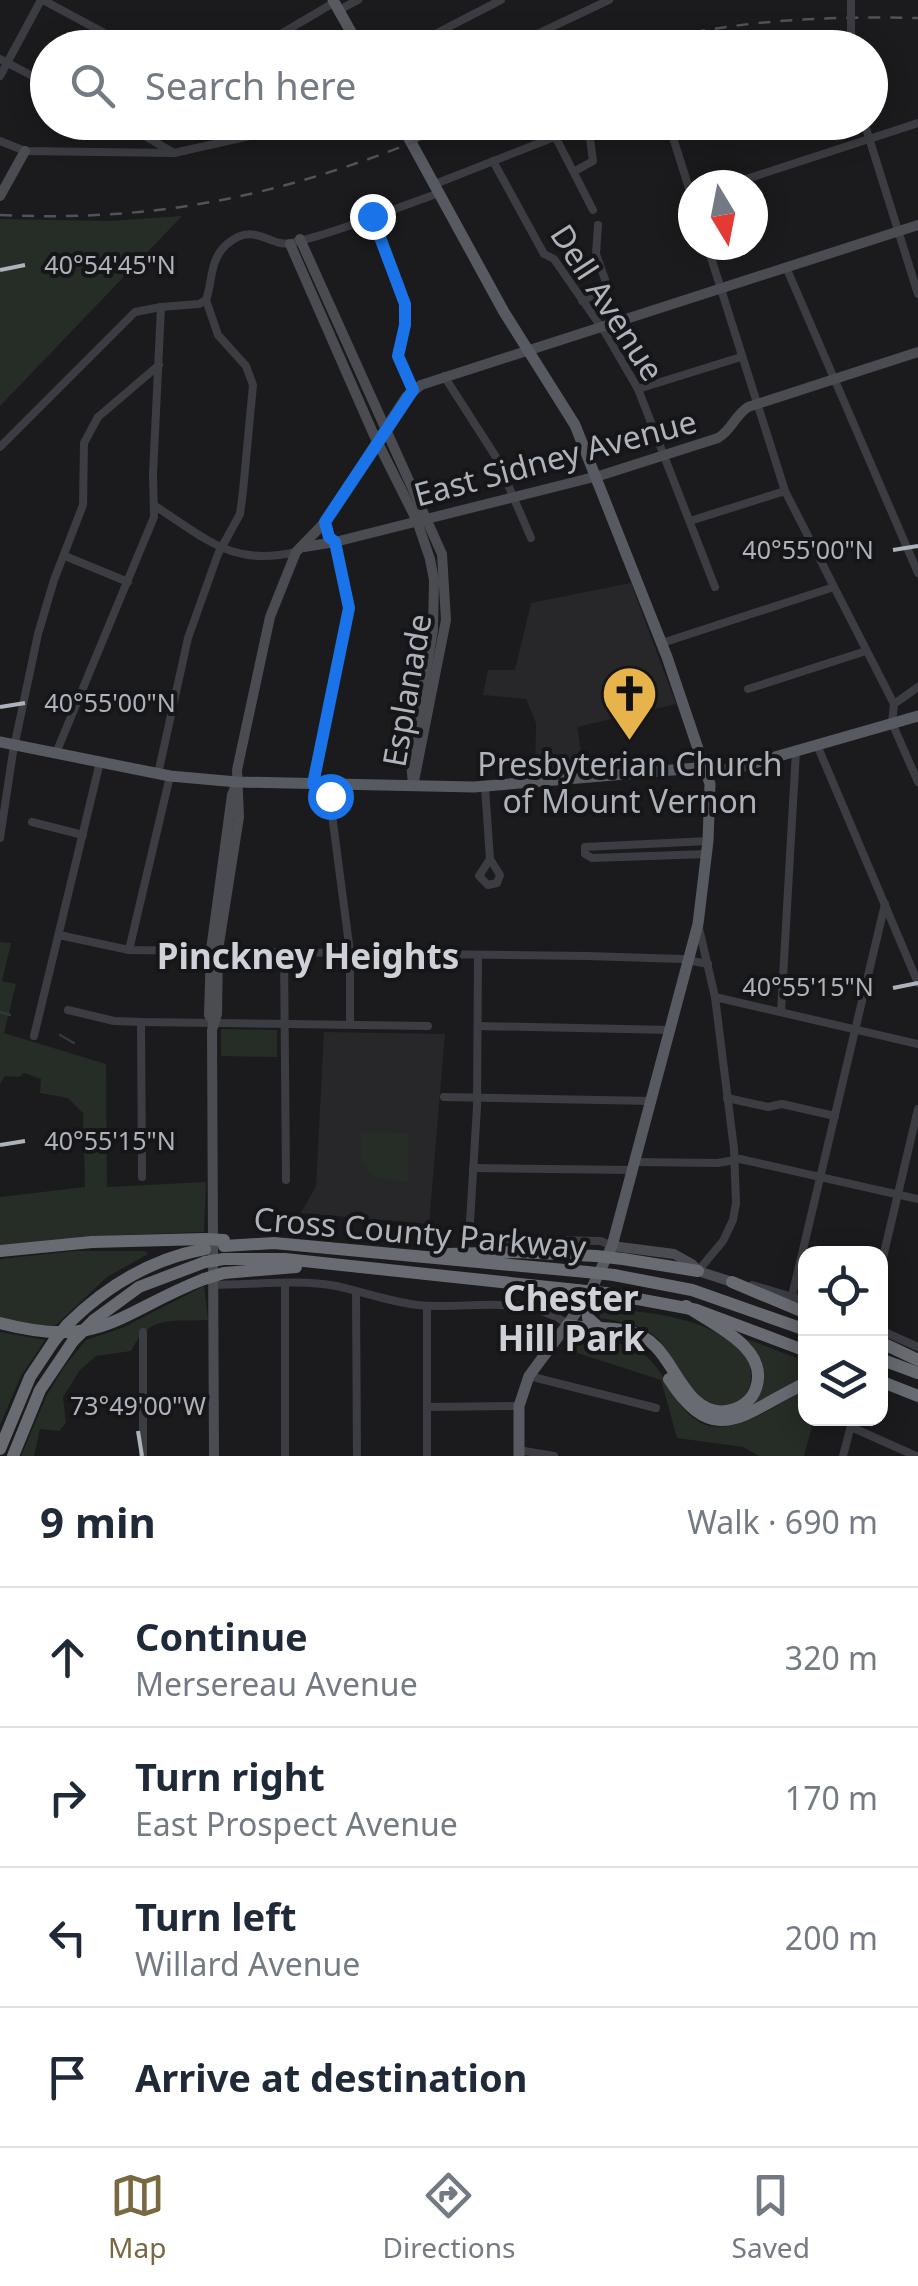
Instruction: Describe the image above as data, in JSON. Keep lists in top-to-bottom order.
{
  "streets": {
    "highway": ["Cross County Parkway"],
    "street": ["Dell Avenue", "East Sidney Avenue", "Esplanade"]
  },
  "crossings": [
    ["Dell Avenue", "East Sidney Avenue"],
    ["East Sidney Avenue", "Esplanade"]
  ],
  "districts": ["Pinckney Heights", "Chester Hill Park"],
  "places": {
    "church": ["Presbyterian Church of Mount Vernon"]
  },
  "north": "bottom",
  "page": {
    "search": "Search here",
    "heading": ["9 min", "Walk · 690 m"],
    "list": [
      ["Continue", "Mersereau Avenue", "320 m"],
      ["Turn right", "East Prospect Avenue", "170 m"],
      ["Turn left", "Willard Avenue", "200 m"],
      "Arrive at destination"
    ],
    "nav": ["Map", "Directions", "Saved"]
  },
  "coordinates": [
    "40°54'45\"N",
    "40°55'00\"N",
    "40°55'15\"N",
    "73°49'00\"W"
  ]
}
